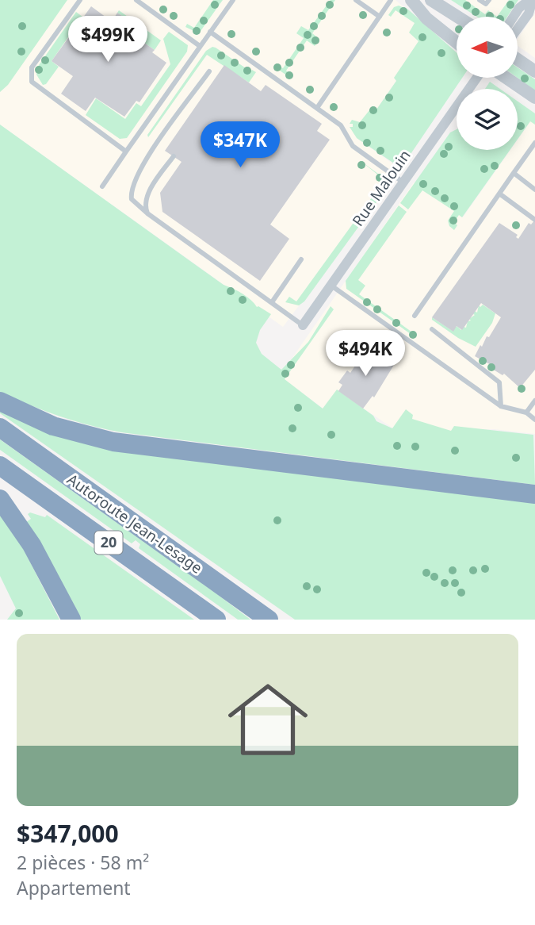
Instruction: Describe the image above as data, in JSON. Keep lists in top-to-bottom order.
{
  "streets": {
    "highway": ["Autoroute Jean-Lesage", "20"],
    "street": ["Rue Malouin"]
  },
  "north": "left",
  "page": {
    "price": ["$499K", "$347K", "$494K"],
    "list": [
      {
        "name": "$347,000",
        "note": "2 pièces · 58 m² · Appartement"
      }
    ]
  }
}
